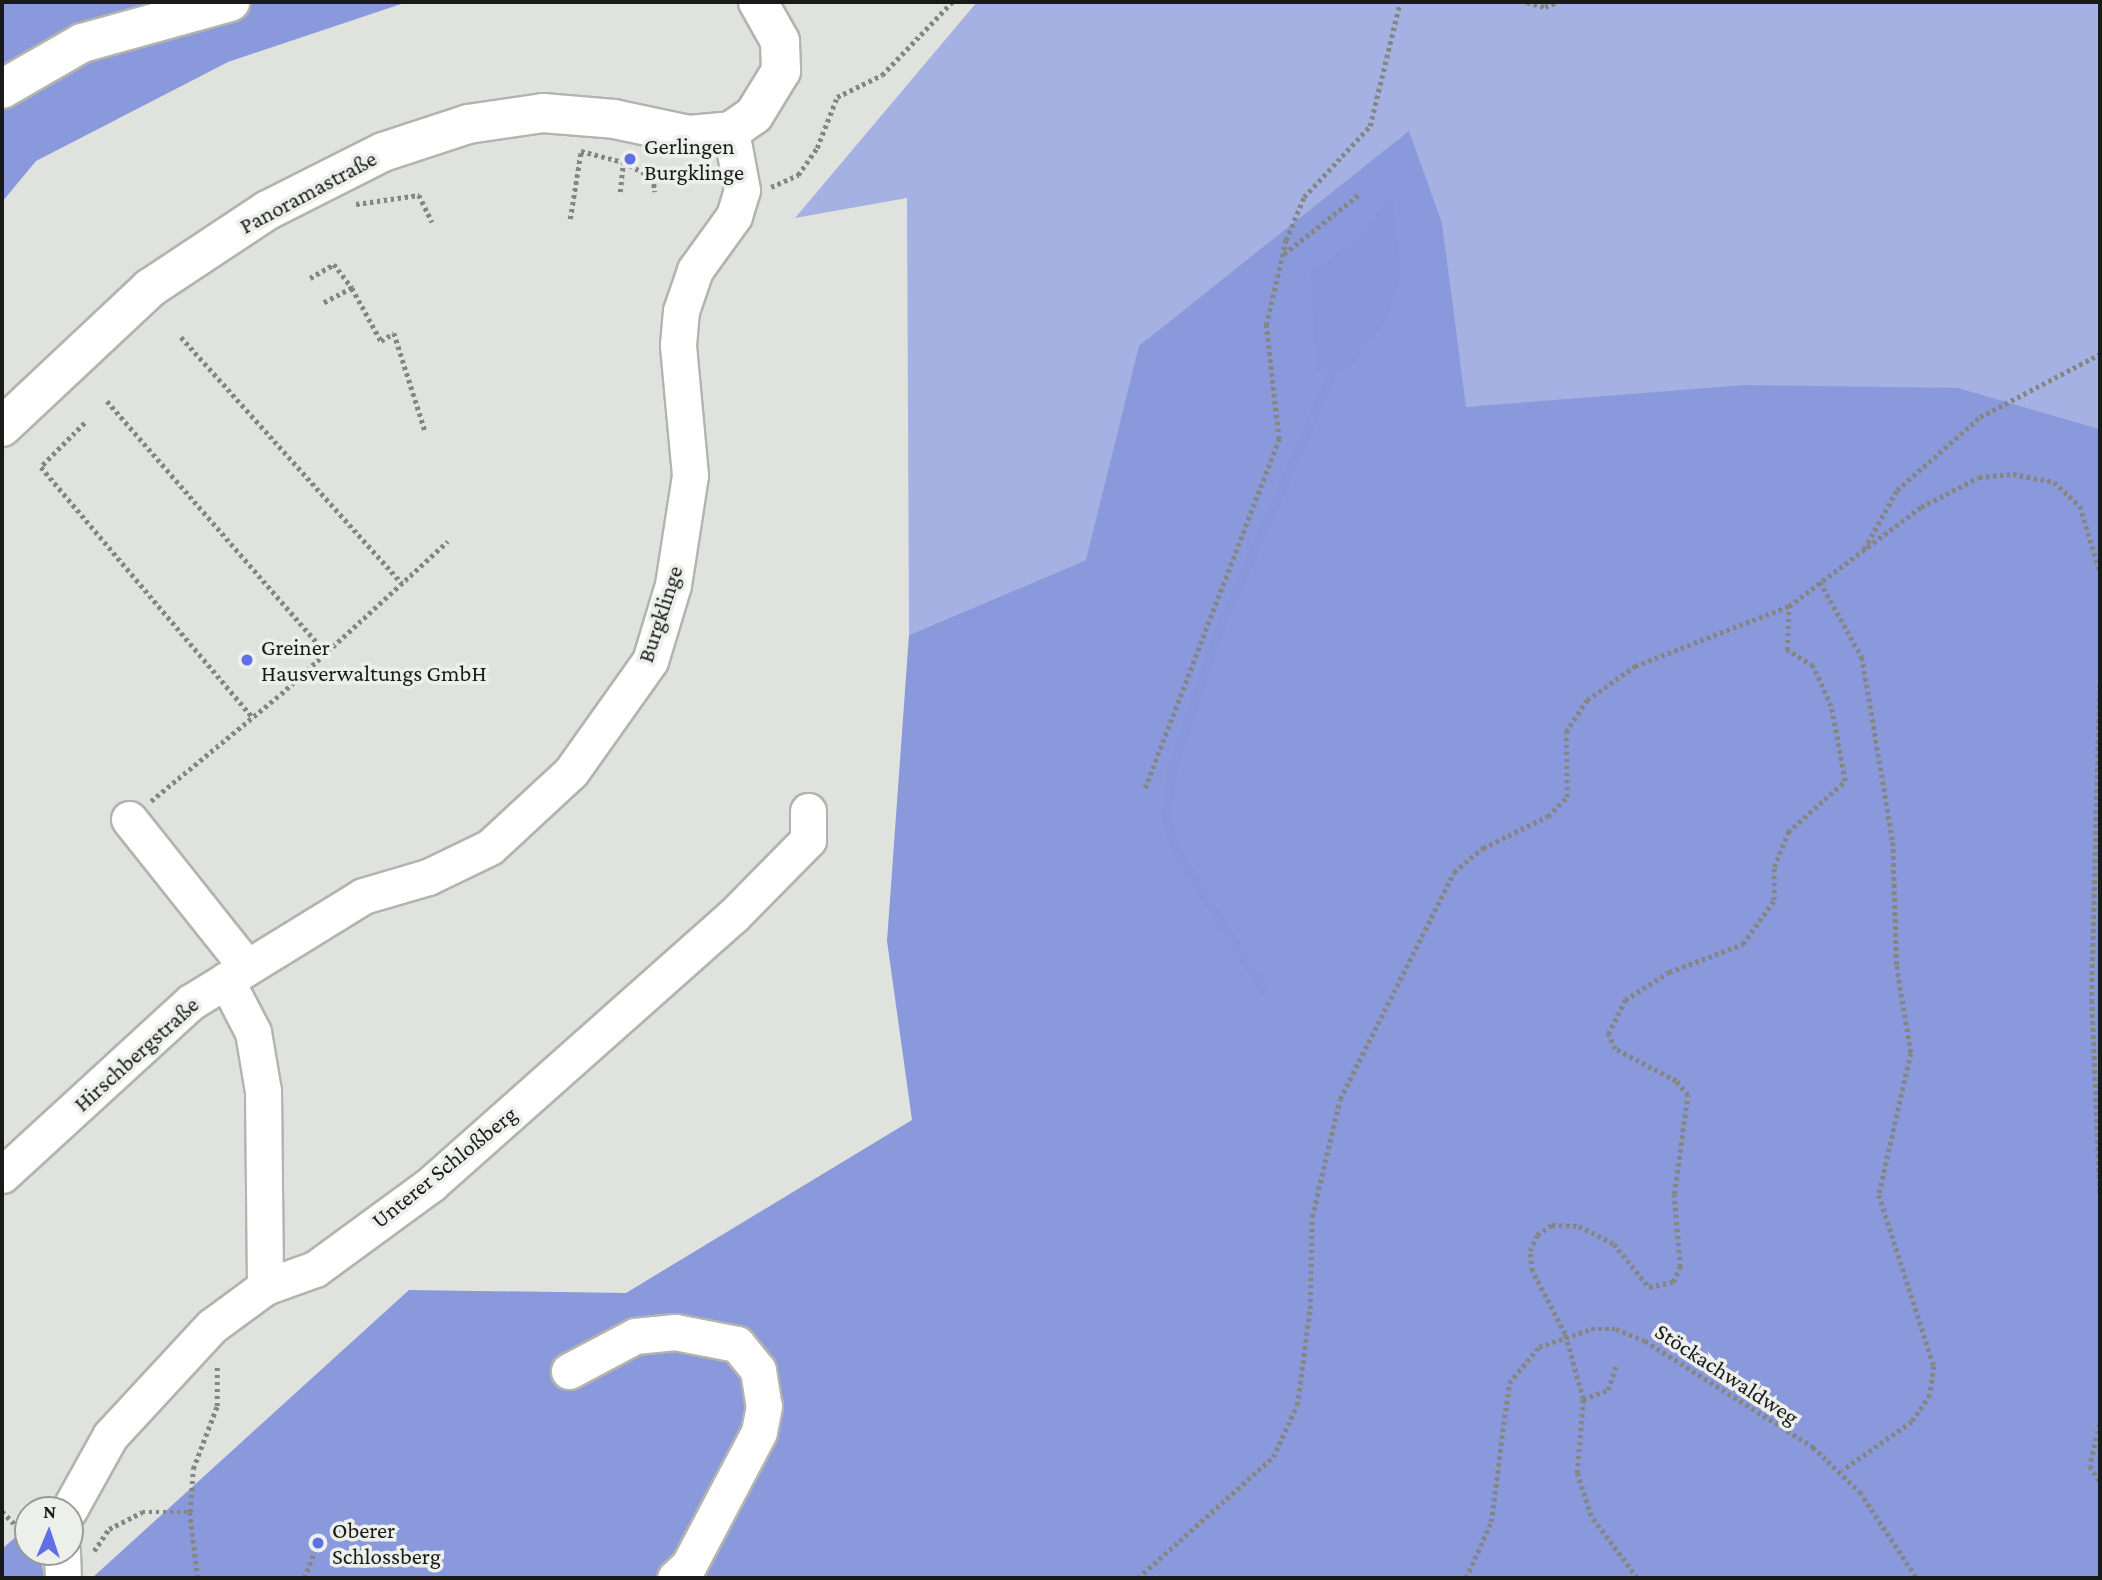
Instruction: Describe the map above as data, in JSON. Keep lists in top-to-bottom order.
{
  "streets": {
    "main road": ["Panoramastraße"],
    "street": ["Burgklinge", "Hirschbergstraße", "Unterer Schloßberg"],
    "path": ["Stöckachwaldweg"]
  },
  "crossings": [
    ["Burgklinge", "Hirschbergstraße"],
    ["Hirschbergstraße", "Unterer Schloßberg"]
  ],
  "places": ["Gerlingen Burgklinge", "Greiner Hausverwaltungs GmbH", "Oberer Schlossberg"],
  "north": "top"
}
